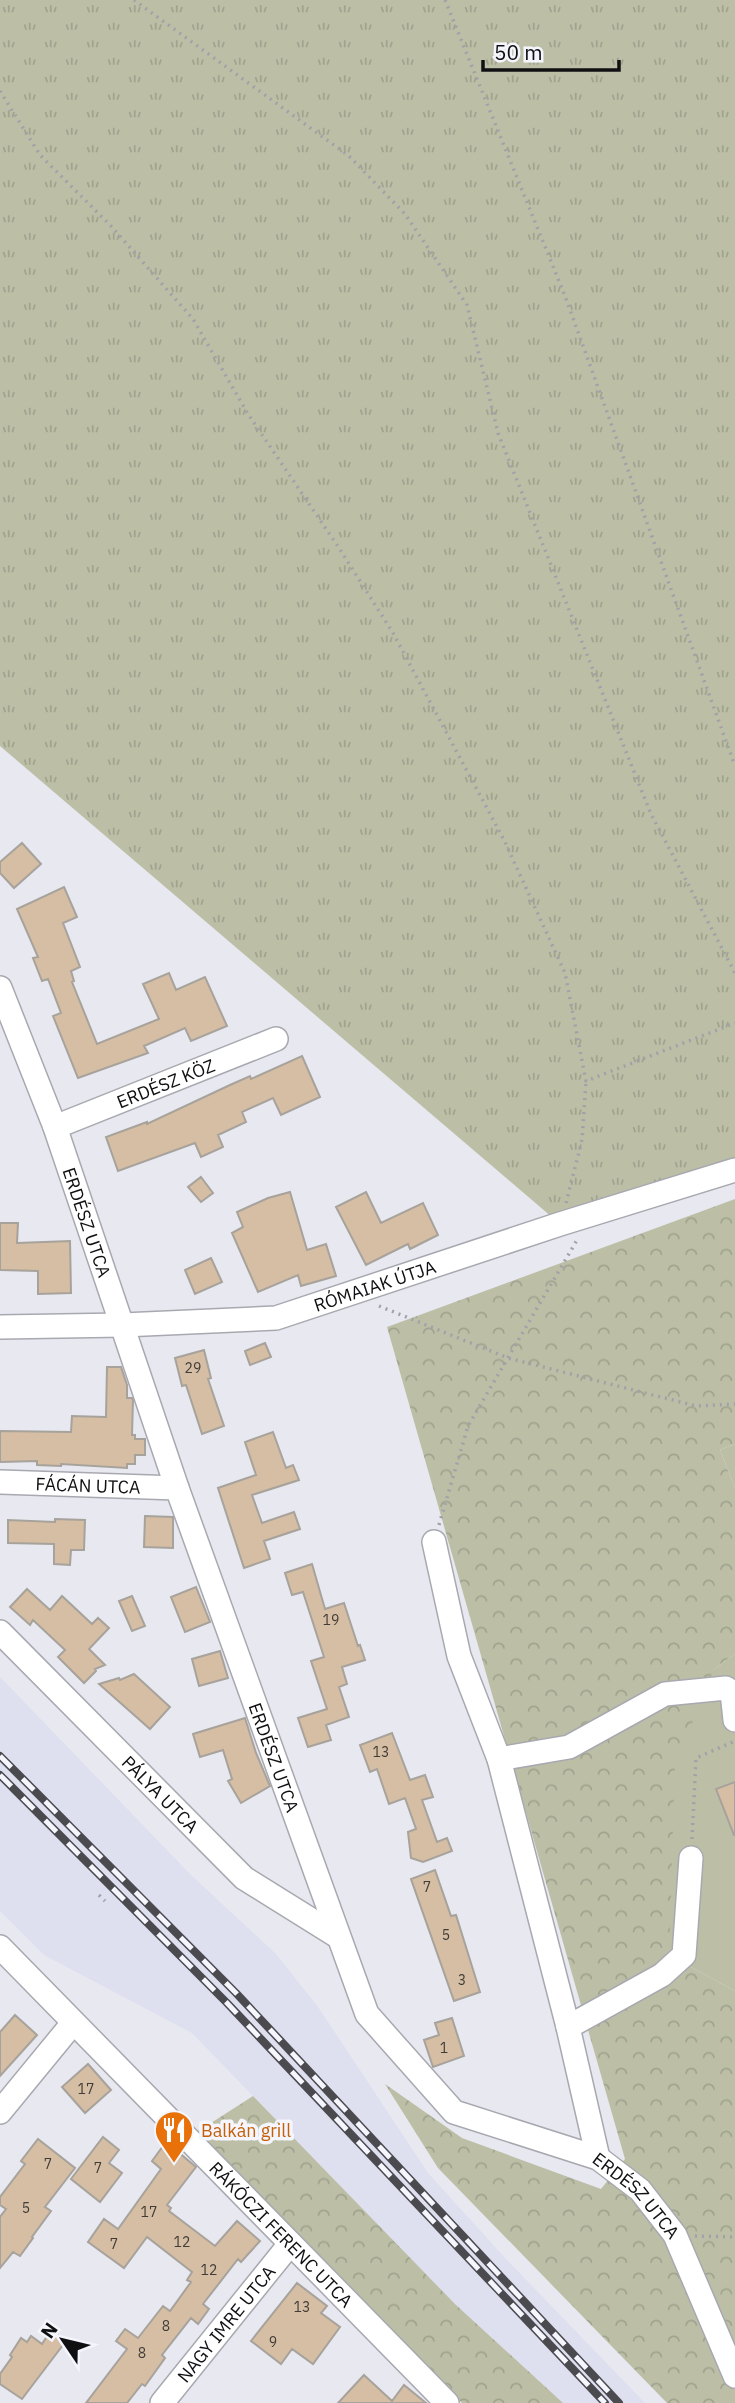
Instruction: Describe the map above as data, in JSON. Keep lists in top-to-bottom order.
{
  "streets": {
    "street": [
      "ERDÉSZ KÖZ",
      "ERDÉSZ UTCA",
      "RÓMAIAK ÚTJA",
      "FÁCÁN UTCA",
      "PÁLYA UTCA",
      "RÁKÓCZI FERENC UTCA",
      "NAGY IMRE UTCA"
    ]
  },
  "crossings": [
    ["ERDÉSZ KÖZ", "ERDÉSZ UTCA"],
    ["ERDÉSZ UTCA", "RÓMAIAK ÚTJA"],
    ["ERDÉSZ UTCA", "FÁCÁN UTCA"],
    ["ERDÉSZ UTCA", "PÁLYA UTCA"],
    ["RÁKÓCZI FERENC UTCA", "NAGY IMRE UTCA"]
  ],
  "places": {
    "restaurant": ["Balkán grill"]
  },
  "house_numbers": [
    "29",
    "19",
    "13",
    "7",
    "5",
    "3",
    "1",
    "17",
    "7",
    "7",
    "5",
    "17",
    "12",
    "7",
    "12",
    "13",
    "8",
    "9",
    "8"
  ],
  "scale_bar": "50 m",
  "north": "top left"
}
